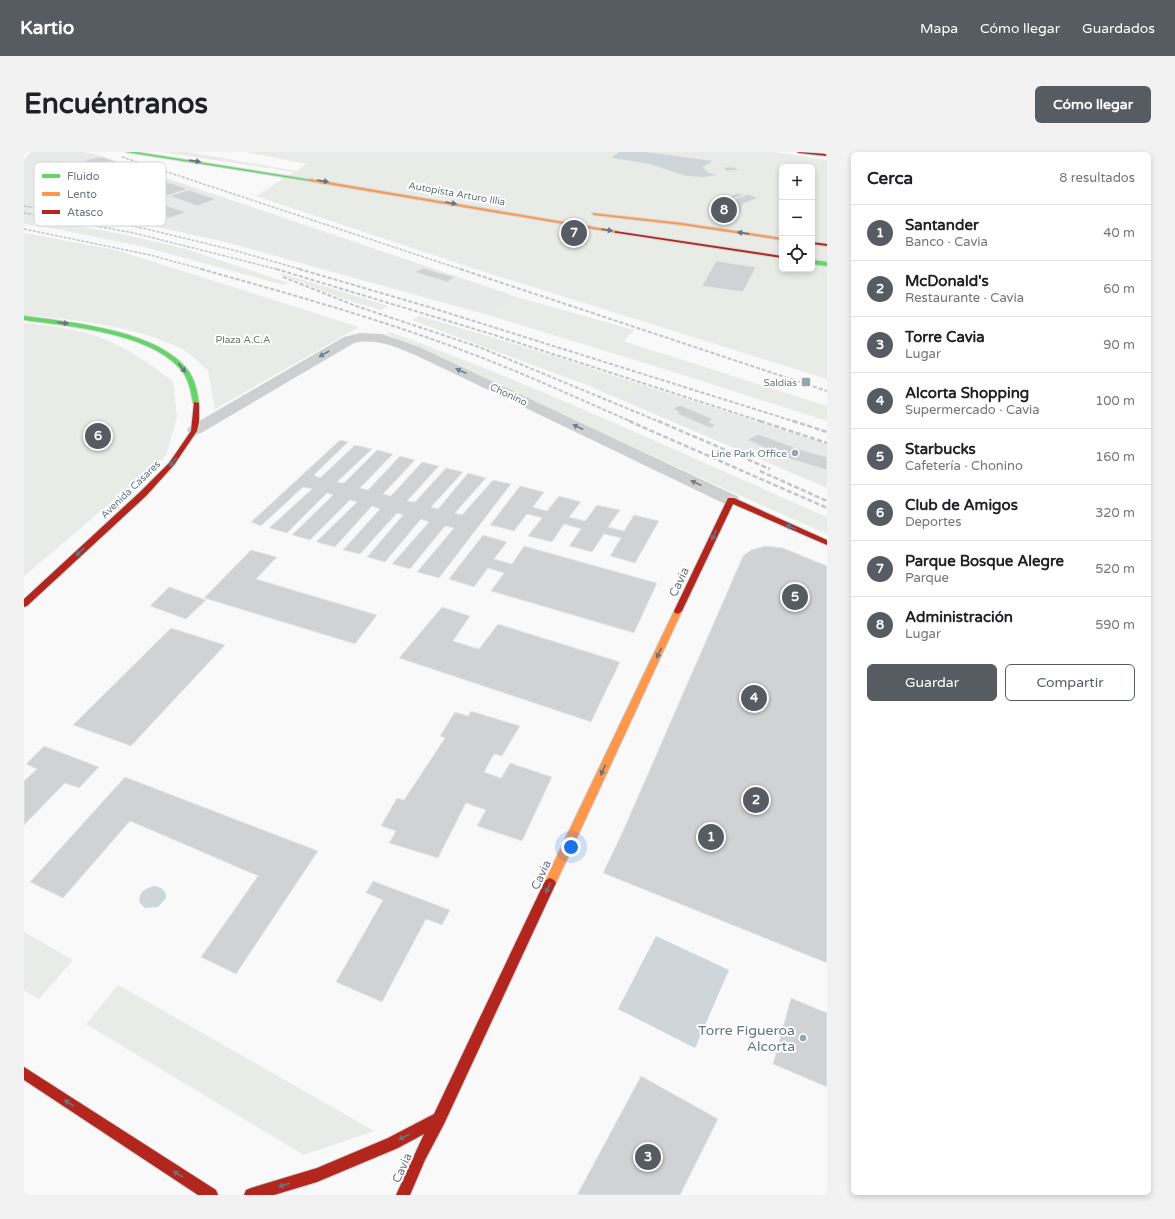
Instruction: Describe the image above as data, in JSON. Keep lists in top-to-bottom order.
{
  "streets": {
    "main road": [
      "Autopista Arturo Illia",
      "Chonino",
      "Avenida Casares",
      "Cavia"
    ]
  },
  "crossings": [
    ["Chonino", "Avenida Casares"],
    ["Chonino", "Cavia"]
  ],
  "one_way": ["Autopista Arturo Illia", "Chonino", "Cavia"],
  "parks": ["Plaza A.C.A"],
  "places": {
    "transit": ["Saldías"],
    "other": ["Line Park Office", "Torre Figueroa Alcorta"]
  },
  "legend": ["Fluido", "Lento", "Atasco"],
  "page": {
    "header": "Kartio",
    "nav": ["Mapa", "Cómo llegar", "Guardados"],
    "buttons": [
      "Cómo llegar",
      ["Guardar", "Compartir"]
    ],
    "title": "Encuéntranos",
    "heading": ["Cerca", "8 resultados"],
    "map_buttons": ["+", "−"],
    "pins": [
      "8",
      "7",
      "6",
      "5",
      "4",
      "2",
      "1",
      "3"
    ],
    "list": [
      {
        "mark": "1",
        "name": "Santander",
        "note": "Banco · Cavia",
        "value": "40 m"
      },
      {
        "mark": "2",
        "name": "McDonald's",
        "note": "Restaurante · Cavia",
        "value": "60 m"
      },
      {
        "mark": "3",
        "name": "Torre Cavia",
        "note": "Lugar",
        "value": "90 m"
      },
      {
        "mark": "4",
        "name": "Alcorta Shopping",
        "note": "Supermercado · Cavia",
        "value": "100 m"
      },
      {
        "mark": "5",
        "name": "Starbucks",
        "note": "Cafetería · Chonino",
        "value": "160 m"
      },
      {
        "mark": "6",
        "name": "Club de Amigos",
        "note": "Deportes",
        "value": "320 m"
      },
      {
        "mark": "7",
        "name": "Parque Bosque Alegre",
        "note": "Parque",
        "value": "520 m"
      },
      {
        "mark": "8",
        "name": "Administración",
        "note": "Lugar",
        "value": "590 m"
      }
    ]
  }
}
